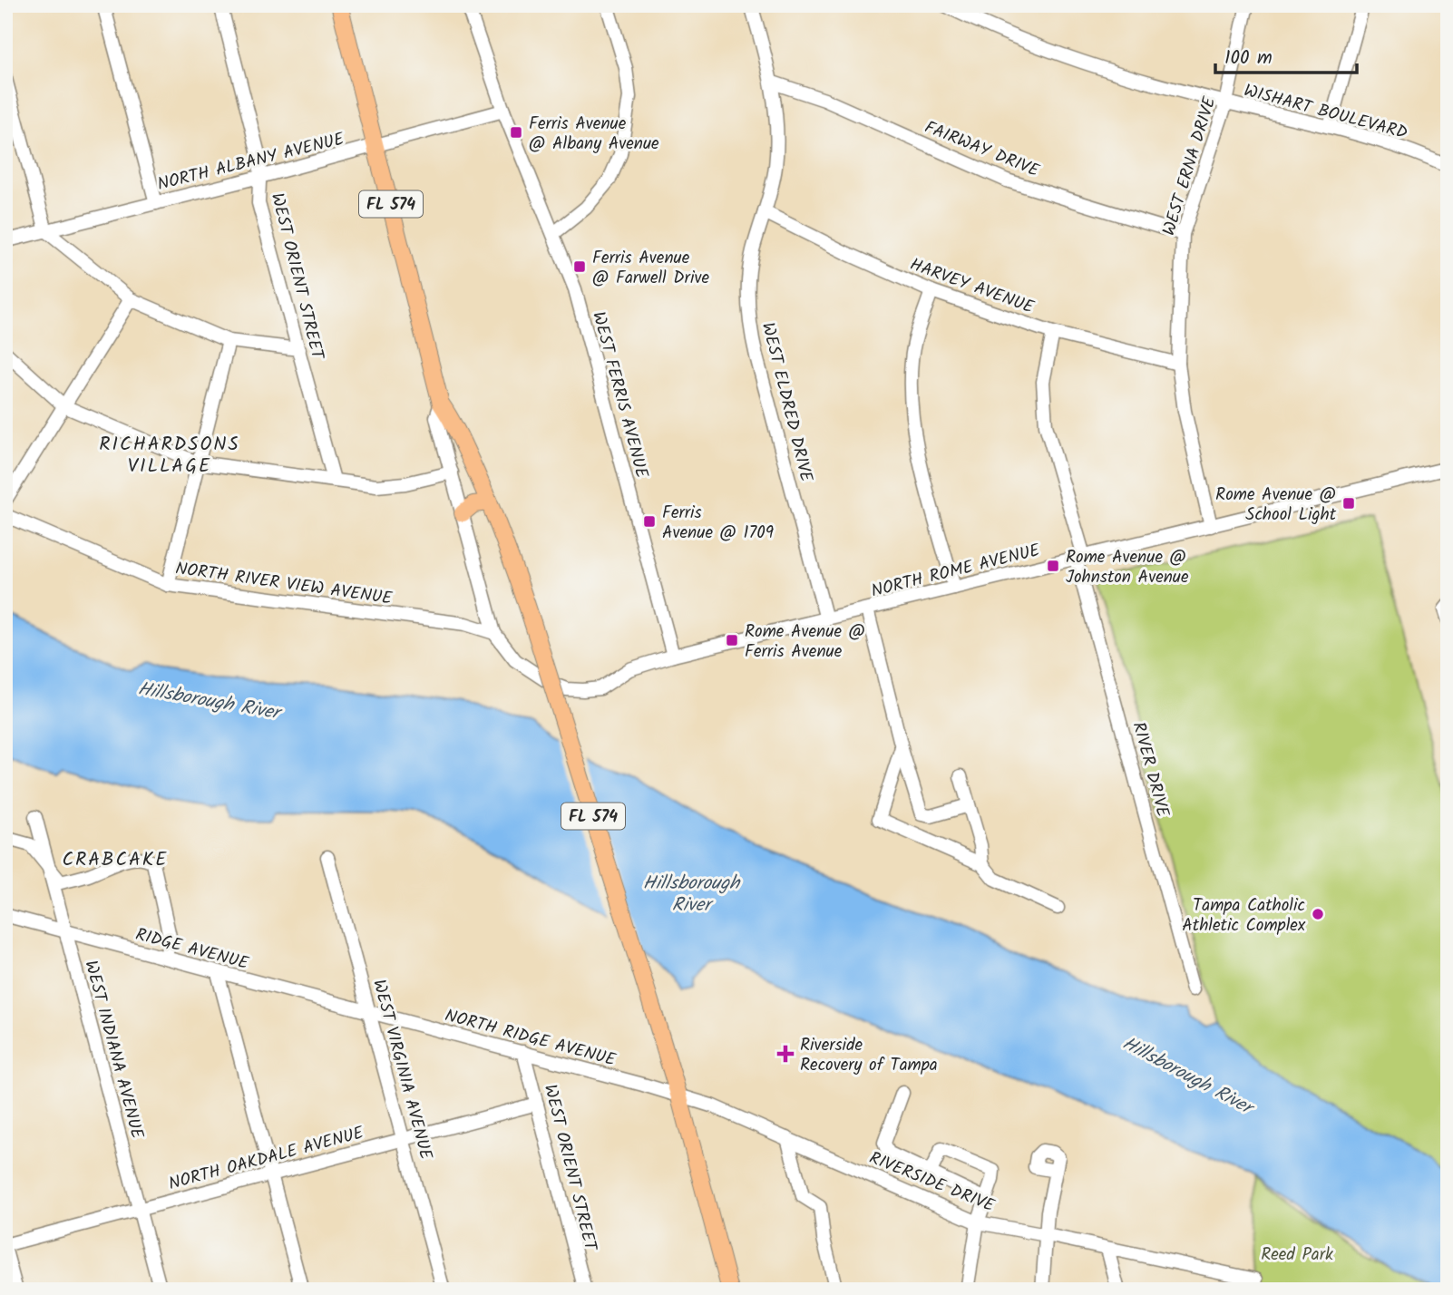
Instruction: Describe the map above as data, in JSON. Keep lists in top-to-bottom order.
{
  "streets": {
    "main road": ["FL 574"],
    "street": [
      "WISHART BOULEVARD",
      "FAIRWAY DRIVE",
      "NORTH ALBANY AVENUE",
      "WEST ERNA DRIVE",
      "WEST ORIENT STREET",
      "HARVEY AVENUE",
      "WEST FERRIS AVENUE",
      "WEST ELDRED DRIVE",
      "NORTH ROME AVENUE",
      "NORTH RIVER VIEW AVENUE",
      "RIVER DRIVE",
      "RIDGE AVENUE",
      "NORTH RIDGE AVENUE",
      "WEST INDIANA AVENUE",
      "WEST VIRGINIA AVENUE",
      "NORTH OAKDALE AVENUE",
      "RIVERSIDE DRIVE"
    ]
  },
  "crossings": [
    ["WISHART BOULEVARD", "WEST ERNA DRIVE"],
    ["FAIRWAY DRIVE", "WEST ERNA DRIVE"],
    ["FAIRWAY DRIVE", "WEST ELDRED DRIVE"],
    ["NORTH ALBANY AVENUE", "FL 574"],
    ["NORTH ALBANY AVENUE", "WEST ORIENT STREET"],
    ["NORTH ALBANY AVENUE", "WEST FERRIS AVENUE"],
    ["WEST ERNA DRIVE", "HARVEY AVENUE"],
    ["WEST ERNA DRIVE", "NORTH ROME AVENUE"],
    ["FL 574", "NORTH RIDGE AVENUE"],
    ["FL 574", "RIVERSIDE DRIVE"],
    ["WEST ORIENT STREET", "NORTH RIDGE AVENUE"],
    ["WEST ORIENT STREET", "NORTH OAKDALE AVENUE"],
    ["HARVEY AVENUE", "WEST ELDRED DRIVE"],
    ["HARVEY AVENUE", "RIVER DRIVE"],
    ["WEST FERRIS AVENUE", "NORTH ROME AVENUE"],
    ["WEST ELDRED DRIVE", "NORTH ROME AVENUE"],
    ["NORTH ROME AVENUE", "NORTH RIVER VIEW AVENUE"],
    ["NORTH ROME AVENUE", "RIVER DRIVE"],
    ["RIDGE AVENUE", "NORTH RIDGE AVENUE"],
    ["RIDGE AVENUE", "WEST INDIANA AVENUE"],
    ["RIDGE AVENUE", "WEST VIRGINIA AVENUE"],
    ["NORTH RIDGE AVENUE", "WEST VIRGINIA AVENUE"],
    ["NORTH RIDGE AVENUE", "RIVERSIDE DRIVE"],
    ["WEST INDIANA AVENUE", "NORTH OAKDALE AVENUE"],
    ["WEST VIRGINIA AVENUE", "NORTH OAKDALE AVENUE"]
  ],
  "districts": ["RICHARDSONS VILLAGE", "CRABCAKE"],
  "water": ["Hillsborough River"],
  "parks": ["Reed Park"],
  "places": {
    "transit": [
      "Ferris Avenue @ Albany Avenue",
      "Ferris Avenue @ Farwell Drive",
      "Rome Avenue @ School Light",
      "Ferris Avenue @ 1709",
      "Rome Avenue @ Johnston Avenue",
      "Rome Avenue @ Ferris Avenue"
    ],
    "other": ["Tampa Catholic Athletic Complex"],
    "health": ["Riverside Recovery of Tampa"]
  },
  "scale_bar": "100 m"
}
